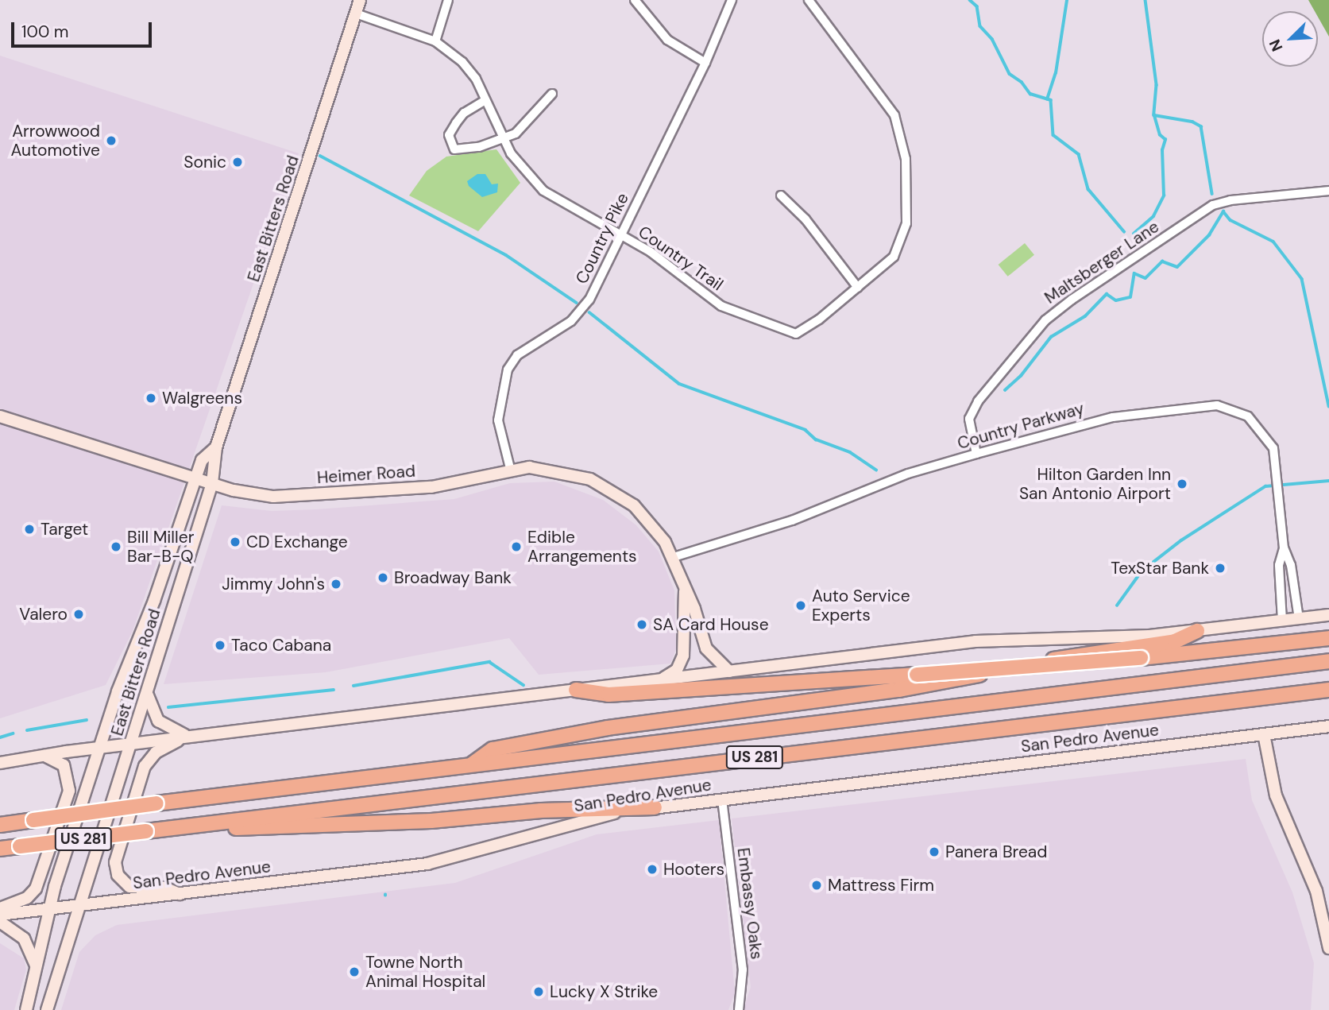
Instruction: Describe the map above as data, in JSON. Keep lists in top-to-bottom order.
{
  "streets": {
    "highway": ["US 281"],
    "main road": ["East Bitters Road", "Heimer Road", "San Pedro Avenue"],
    "street": [
      "Country Pike",
      "Country Trail",
      "Maltsberger Lane",
      "Country Parkway",
      "Embassy Oaks"
    ]
  },
  "crossings": [
    ["East Bitters Road", "Country Trail"],
    ["East Bitters Road", "Heimer Road"],
    ["East Bitters Road", "San Pedro Avenue"],
    ["Country Pike", "Country Trail"],
    ["Country Pike", "Heimer Road"],
    ["Maltsberger Lane", "Country Parkway"],
    ["Country Parkway", "Heimer Road"],
    ["San Pedro Avenue", "Embassy Oaks"]
  ],
  "places": [
    "Arrowwood Automotive",
    "Sonic",
    "Walgreens",
    "Hilton Garden Inn San Antonio Airport",
    "Target",
    "CD Exchange",
    "Bill Miller Bar-B-Q",
    "Edible Arrangements",
    "TexStar Bank",
    "Broadway Bank",
    "Jimmy John's",
    "Auto Service Experts",
    "Valero",
    "SA Card House",
    "Taco Cabana",
    "Panera Bread",
    "Hooters",
    "Mattress Firm",
    "Towne North Animal Hospital",
    "Lucky X Strike"
  ],
  "scale_bar": "100 m",
  "north": "bottom left"
}
